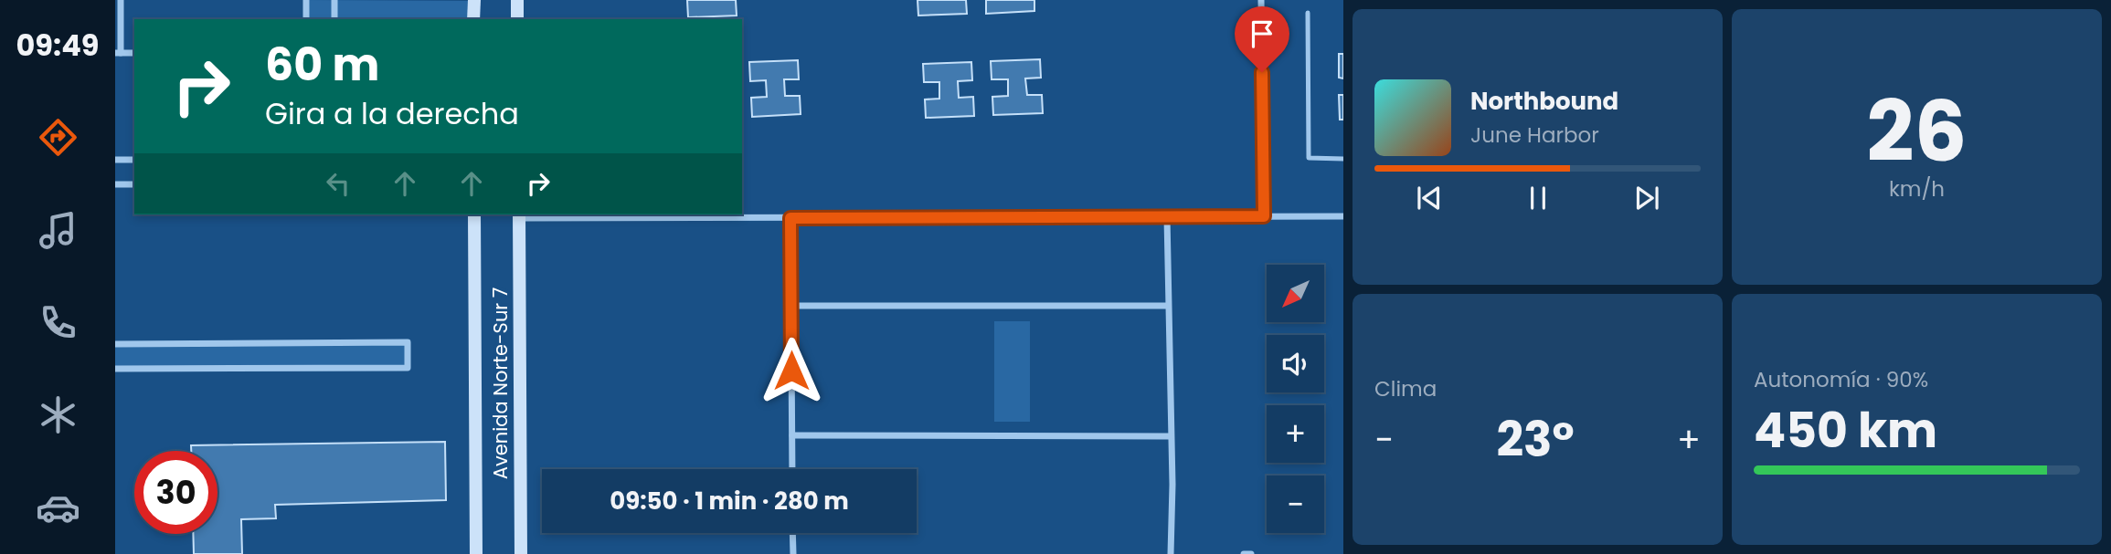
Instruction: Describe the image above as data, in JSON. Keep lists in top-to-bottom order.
{
  "streets": {
    "main road": ["Avenida Norte-Sur 7"]
  },
  "north": "bottom left",
  "page": {
    "tabs": "09:49",
    "tile": [
      ["26", "km/h"],
      "Clima",
      ["Autonomía · 90%", "450 km"]
    ],
    "turn": ["60 m", "Gira a la derecha"],
    "song": ["Northbound", "June Harbor"],
    "map_buttons": ["+", "−"],
    "heat": ["−", "23°", "+"],
    "limit": "30",
    "trip": "09:50 · 1 min · 280 m"
  }
}
